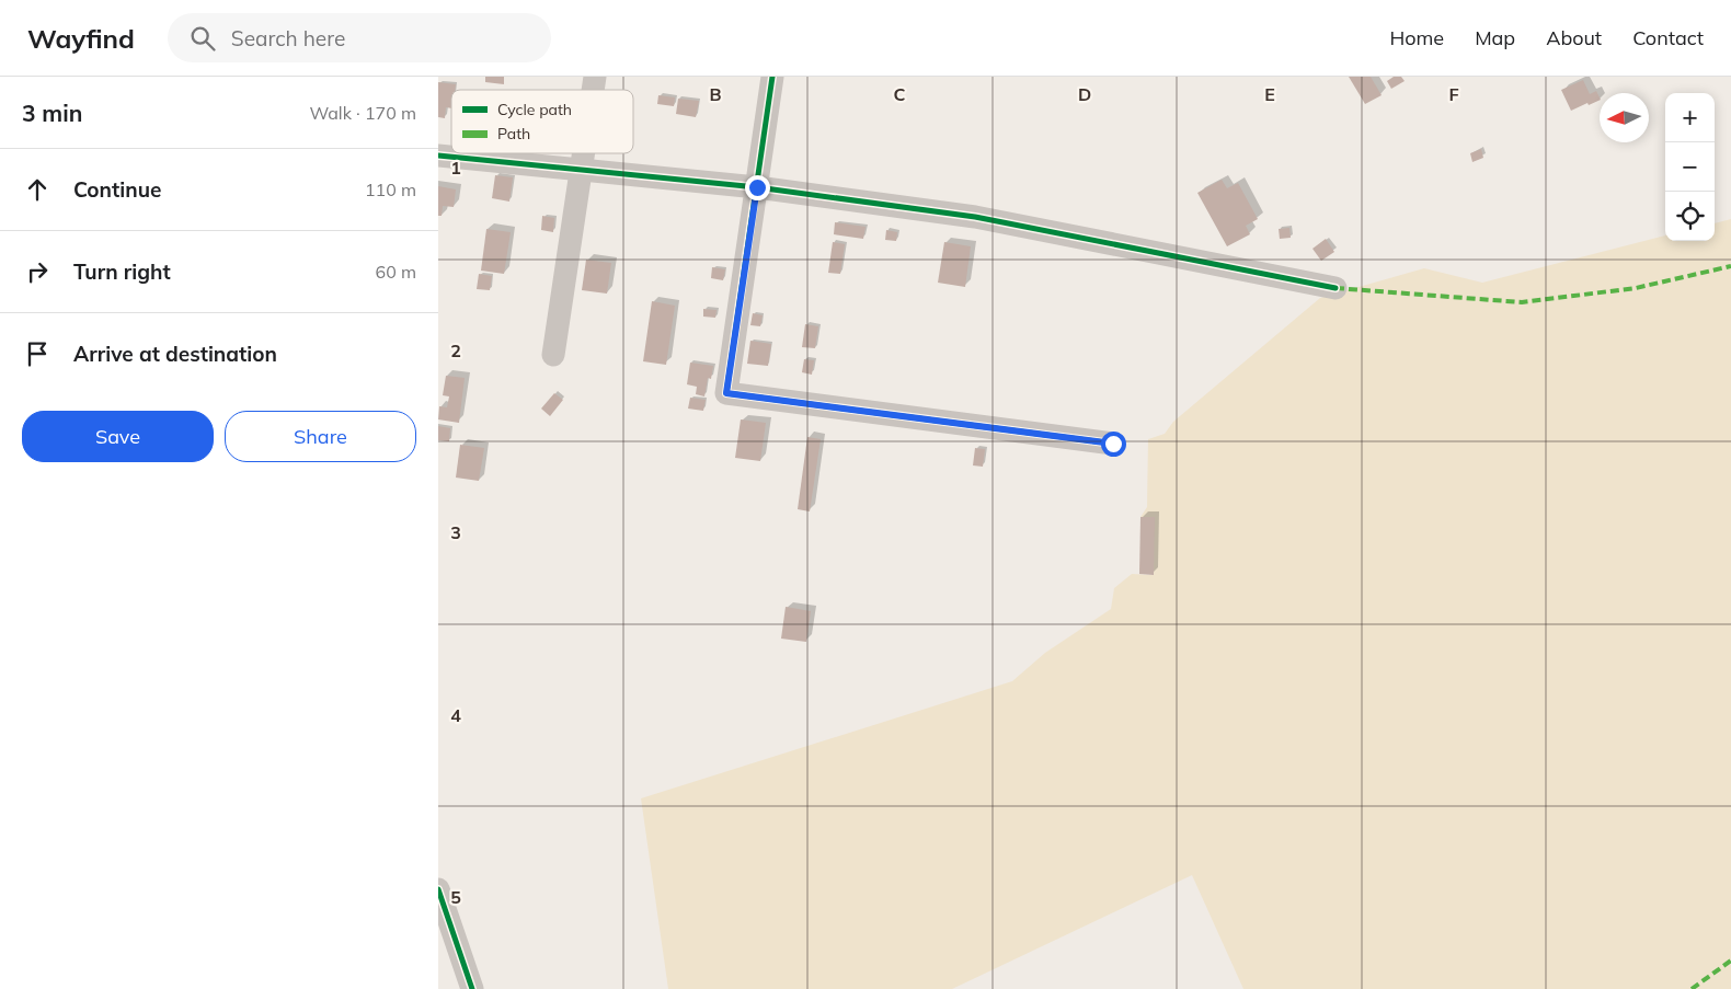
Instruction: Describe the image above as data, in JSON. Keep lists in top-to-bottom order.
{
  "legend": ["Cycle path", "Path"],
  "north": "left",
  "page": {
    "header": "Wayfind",
    "search": "Search here",
    "nav": [
      "Home",
      "Map",
      "About",
      "Contact"
    ],
    "heading": ["3 min", "Walk · 170 m"],
    "map_buttons": ["+", "−"],
    "list": [
      ["Continue", "110 m"],
      ["Turn right", "60 m"],
      "Arrive at destination"
    ],
    "buttons": ["Save", "Share"]
  },
  "grid": {
    "columns": [
      "B",
      "C",
      "D",
      "E",
      "F"
    ],
    "rows": [
      "1",
      "2",
      "3",
      "4",
      "5"
    ]
  }
}
